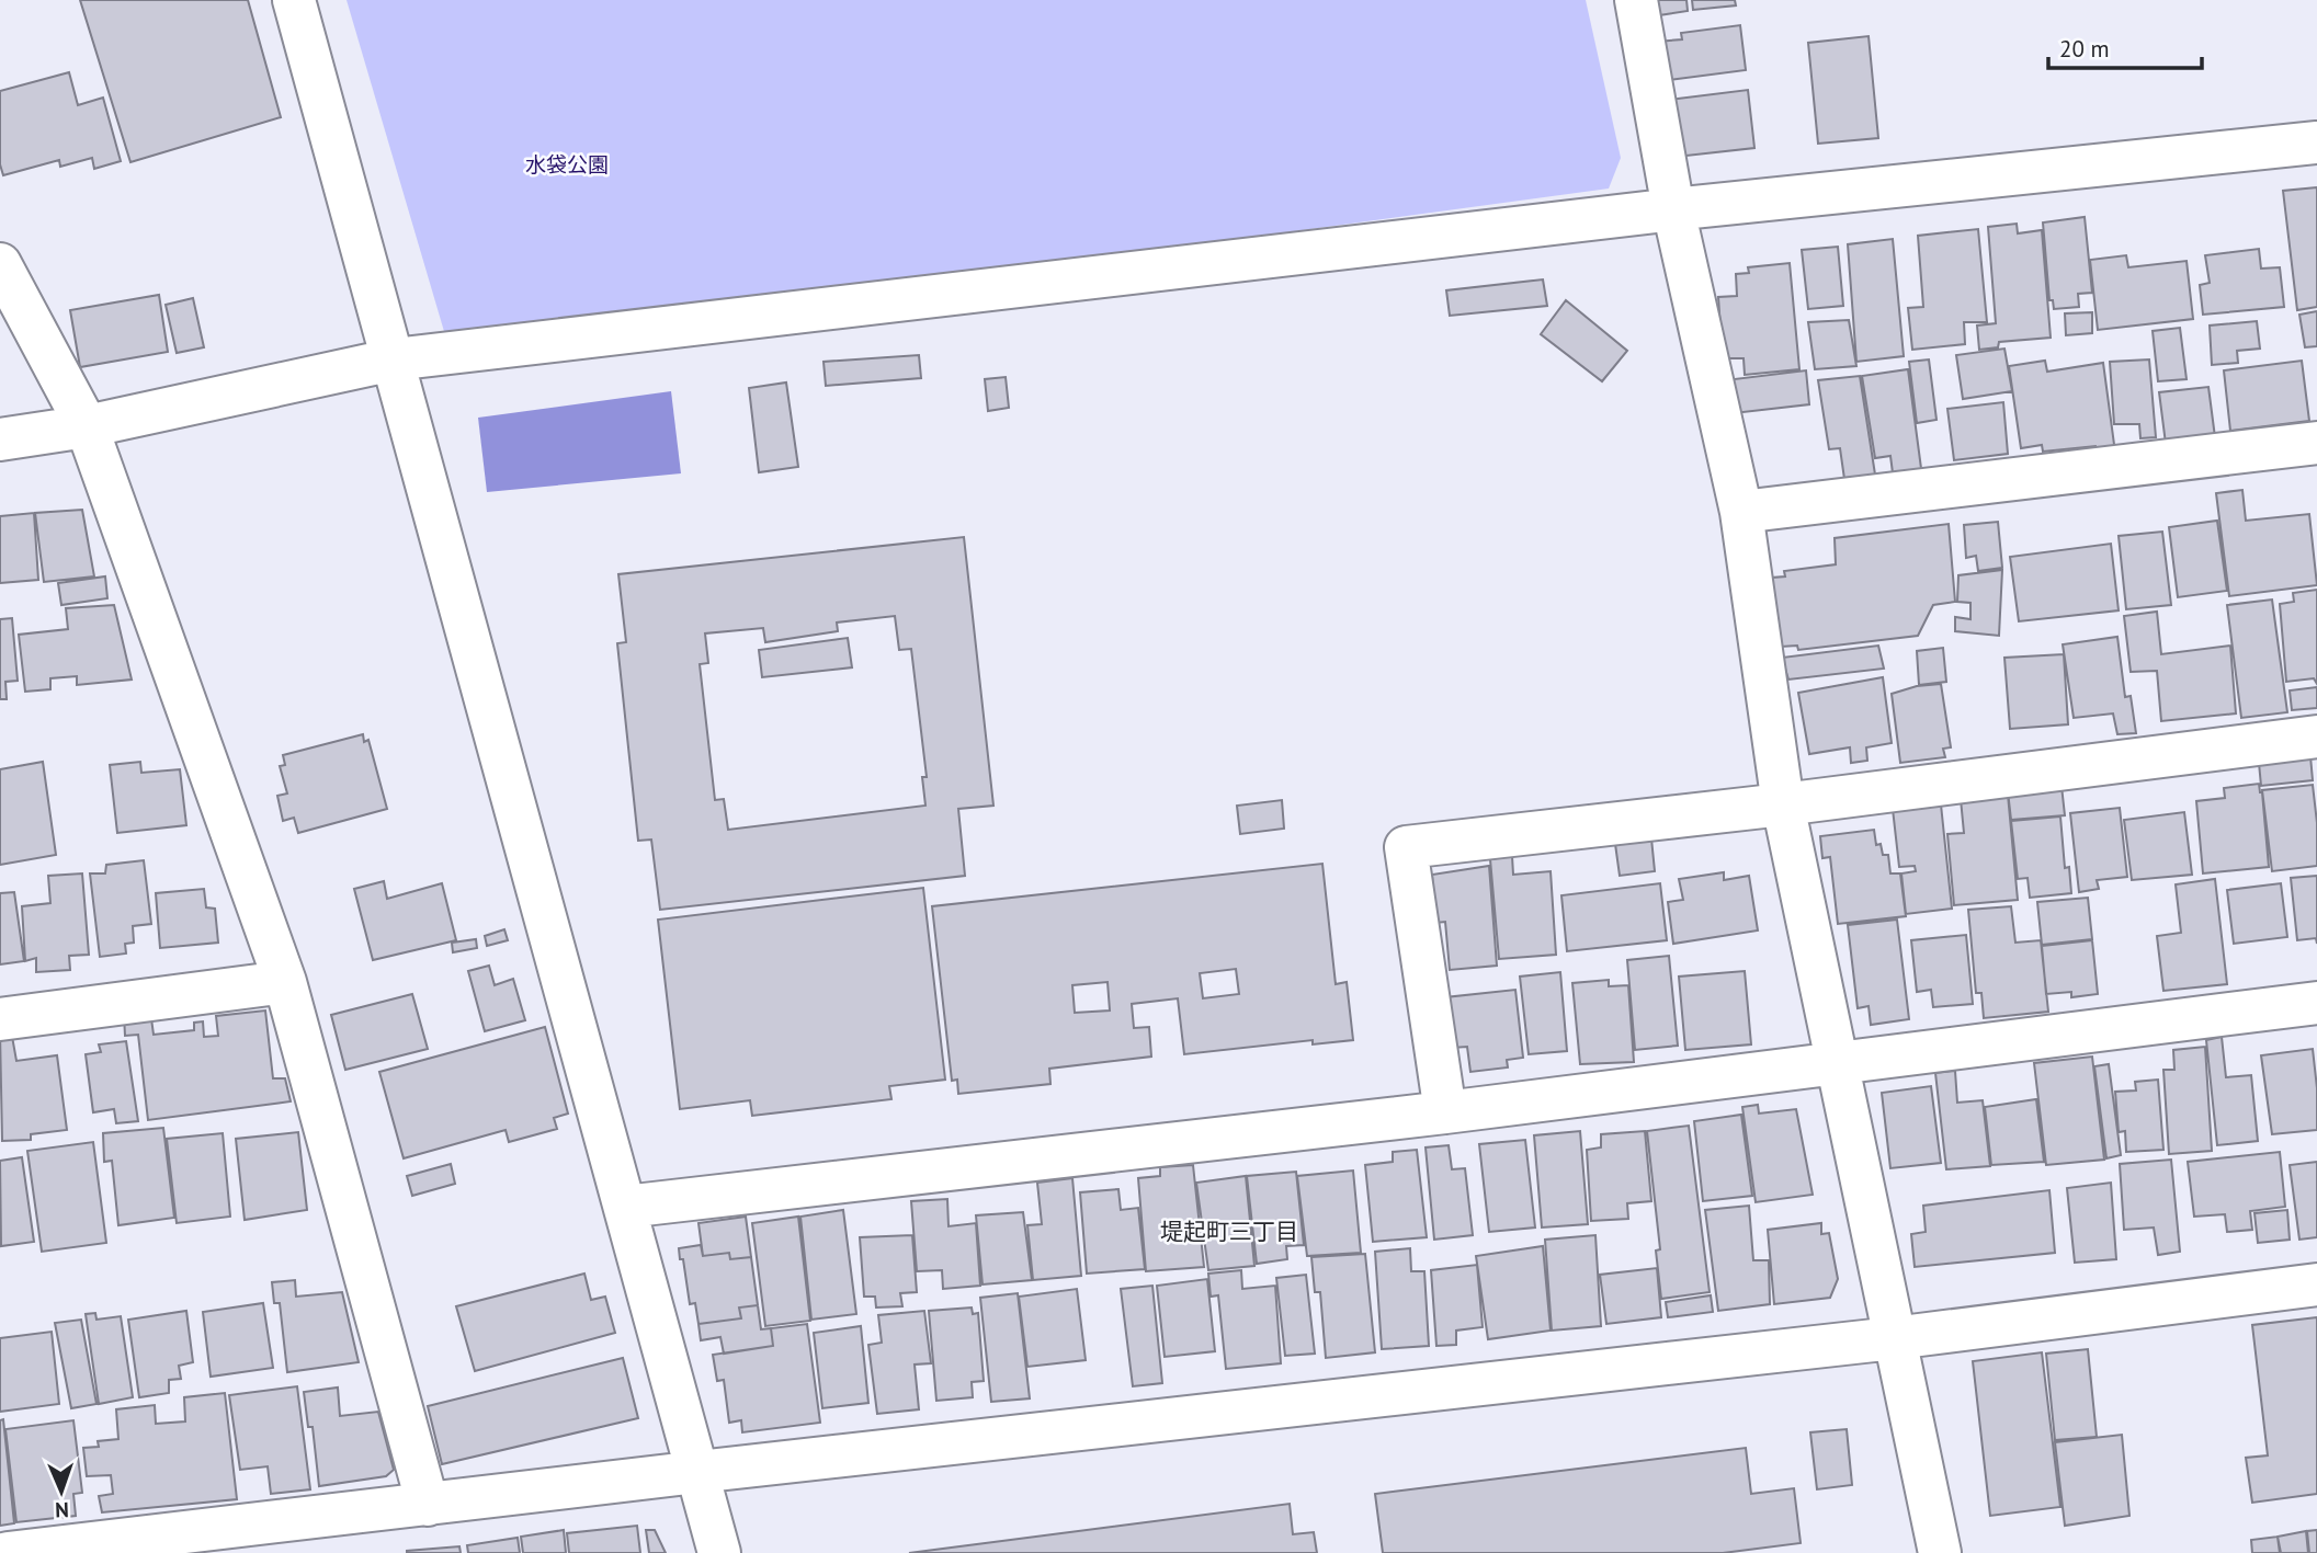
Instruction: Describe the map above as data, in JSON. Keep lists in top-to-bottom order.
{
  "districts": ["堤起町三丁目"],
  "parks": ["水袋公園"],
  "scale_bar": "20 m",
  "north": "bottom"
}
